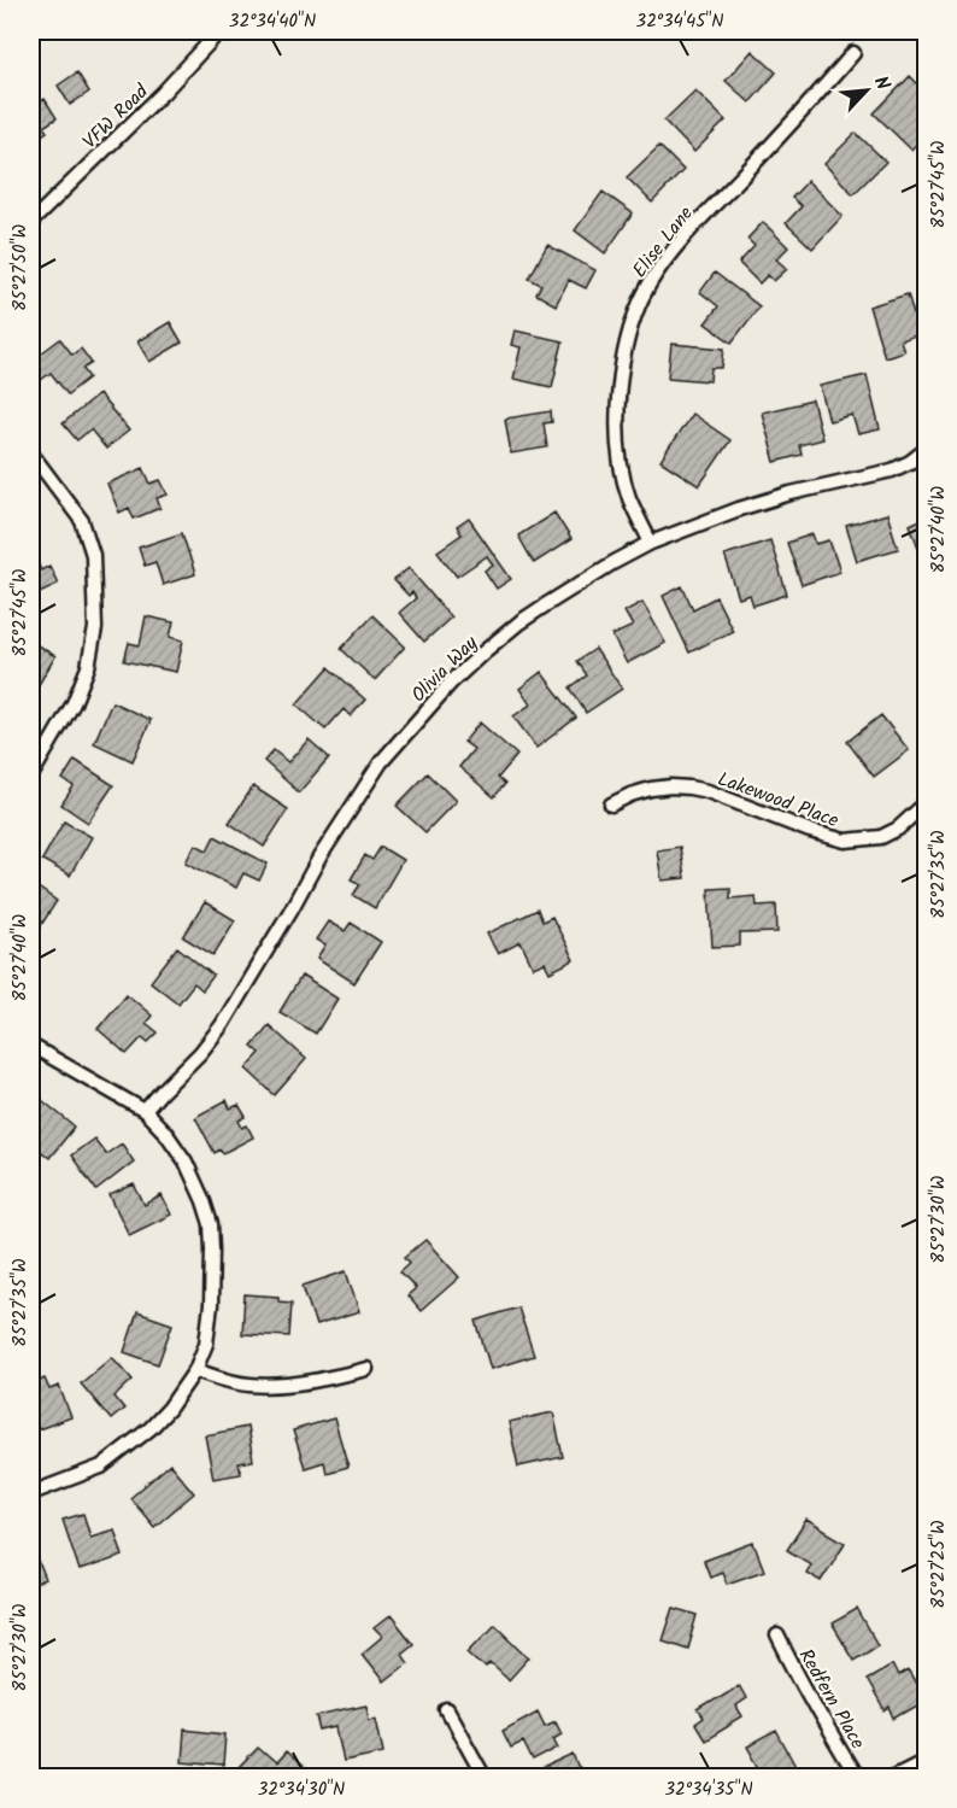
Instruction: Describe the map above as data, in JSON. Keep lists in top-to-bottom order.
{
  "streets": {
    "street": [
      "VFW Road",
      "Elise Lane",
      "Olivia Way",
      "Lakewood Place",
      "Redfern Place"
    ]
  },
  "crossings": [
    ["Elise Lane", "Olivia Way"]
  ],
  "north": "top right",
  "coordinates": [
    "32°34'40\"N",
    "32°34'45\"N",
    "85°27'45\"W",
    "85°27'50\"W",
    "85°27'40\"W",
    "85°27'35\"W",
    "85°27'30\"W",
    "85°27'25\"W",
    "32°34'30\"N",
    "32°34'35\"N"
  ]
}
